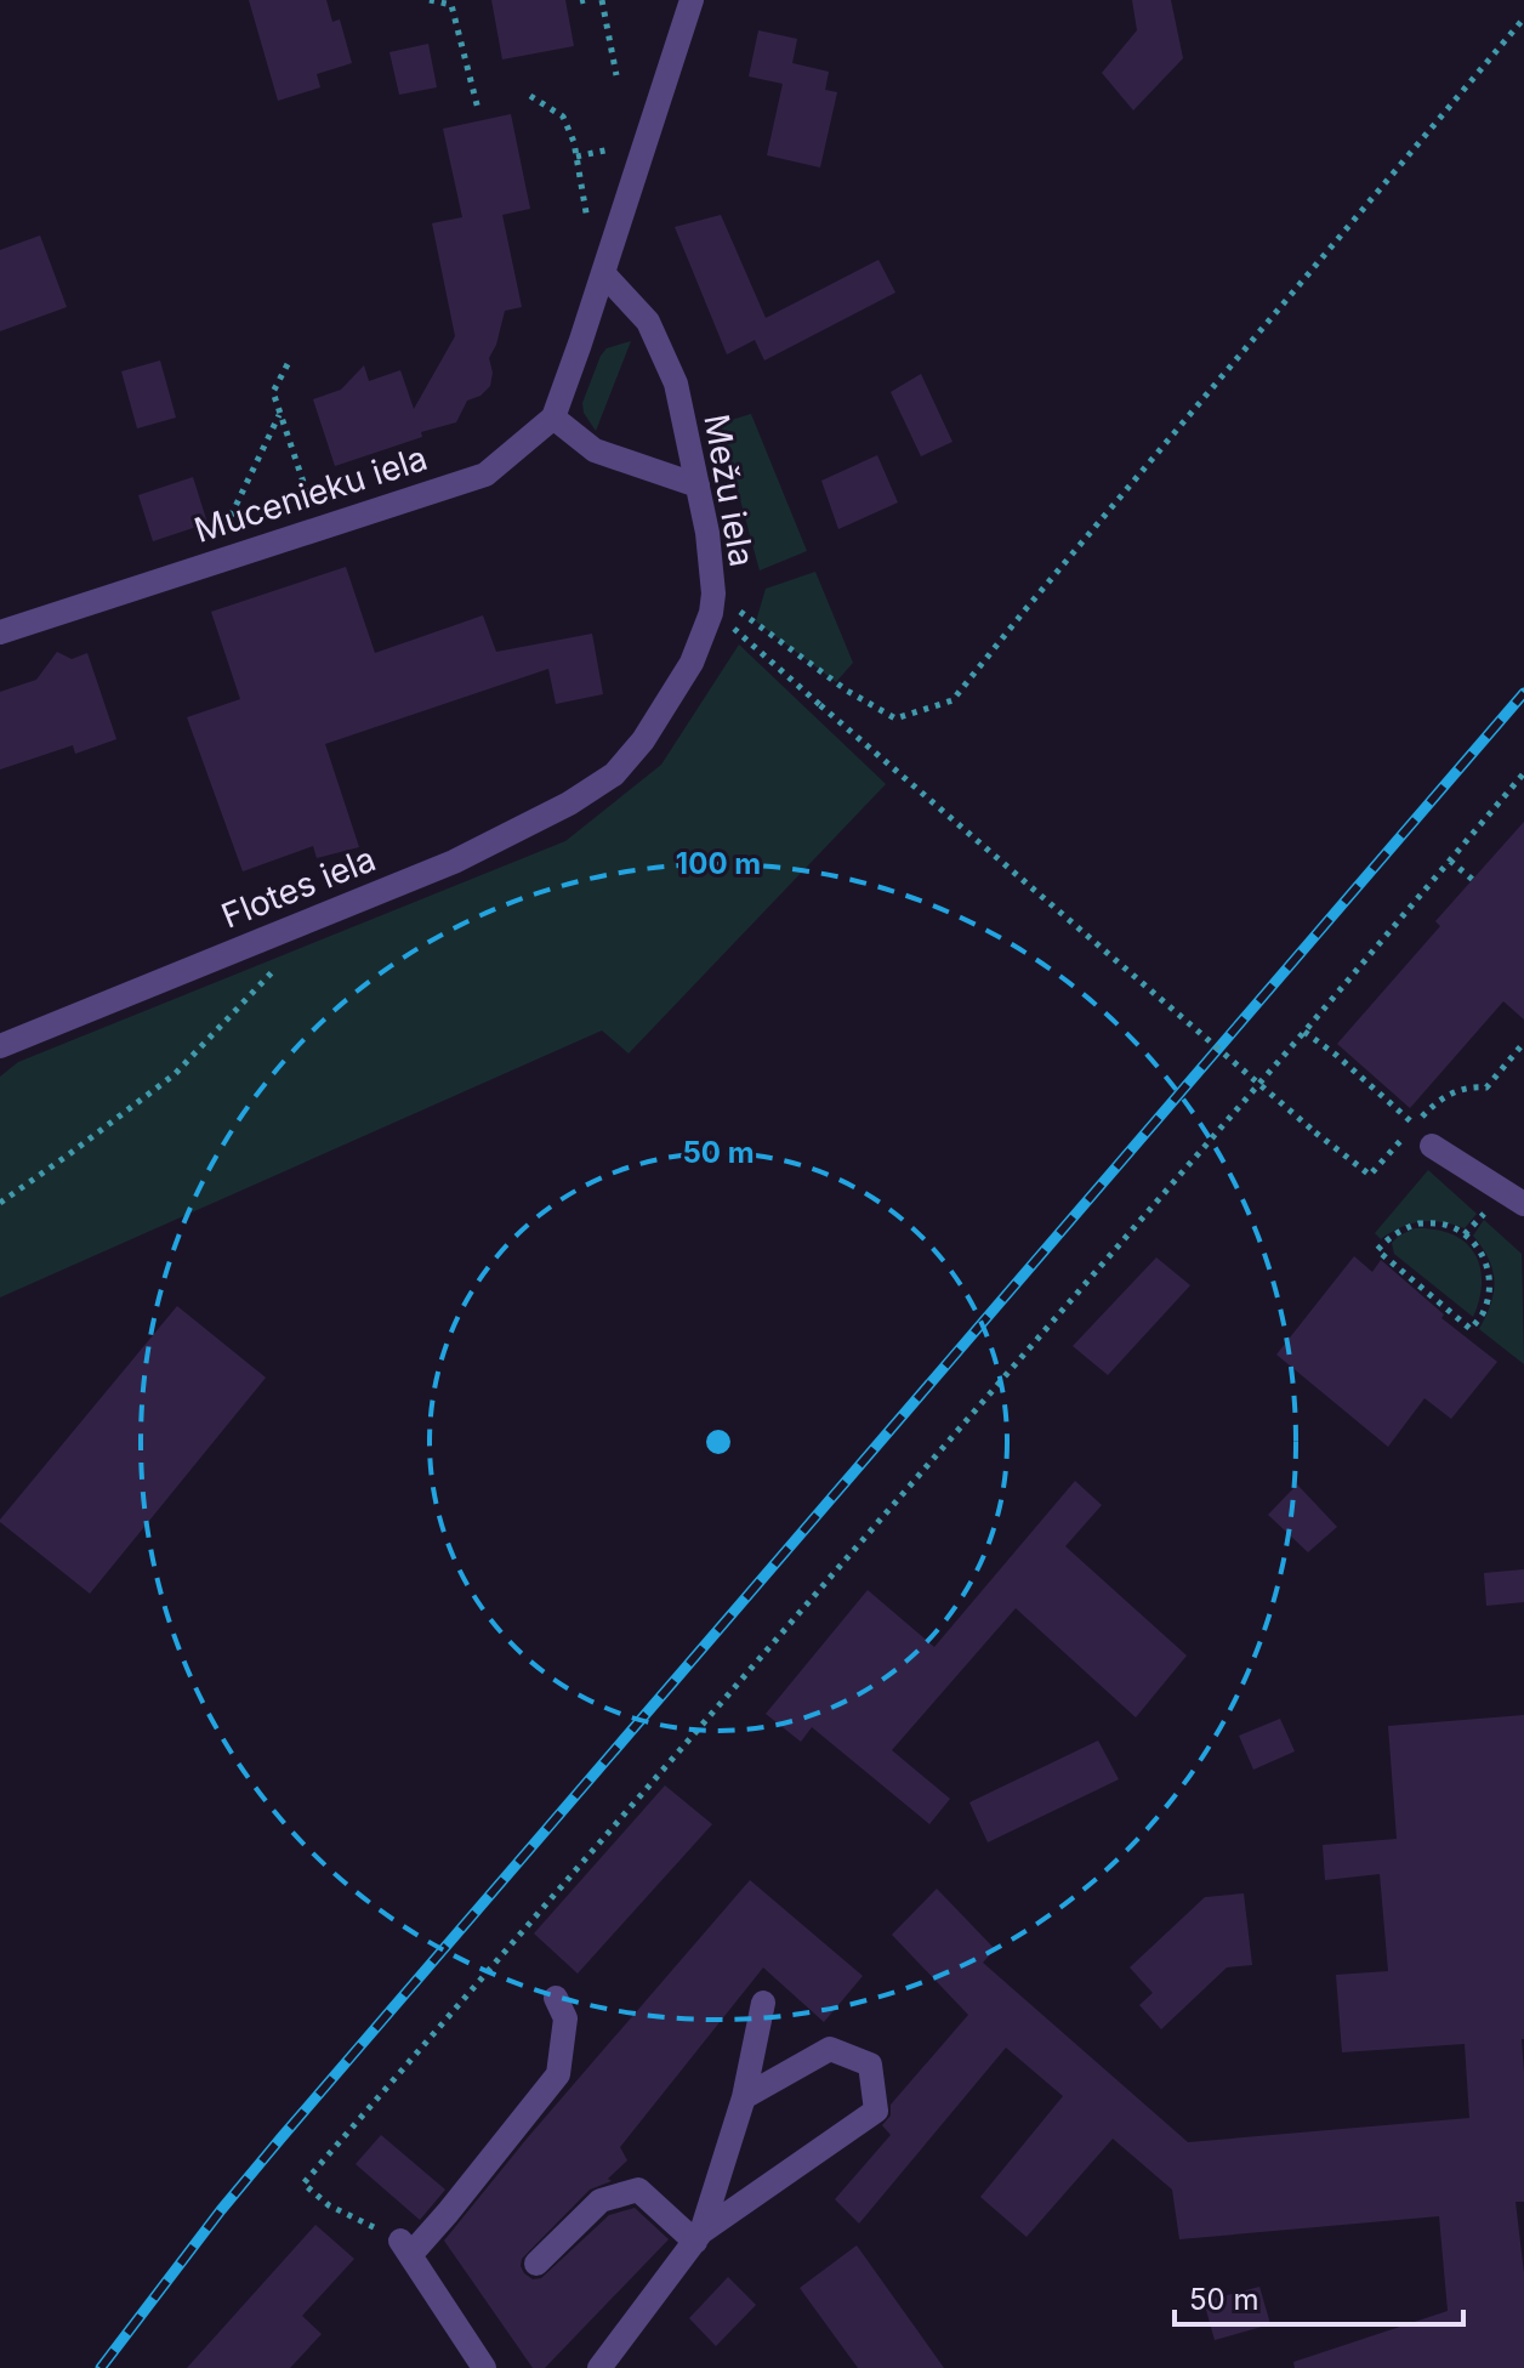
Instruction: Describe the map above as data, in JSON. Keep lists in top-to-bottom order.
{
  "streets": {
    "street": ["Mežu iela", "Mucenieku iela", "Flotes iela"]
  },
  "crossings": [
    ["Mežu iela", "Flotes iela"]
  ],
  "scale_bar": "50 m",
  "rings": ["100 m", "50 m"]
}
